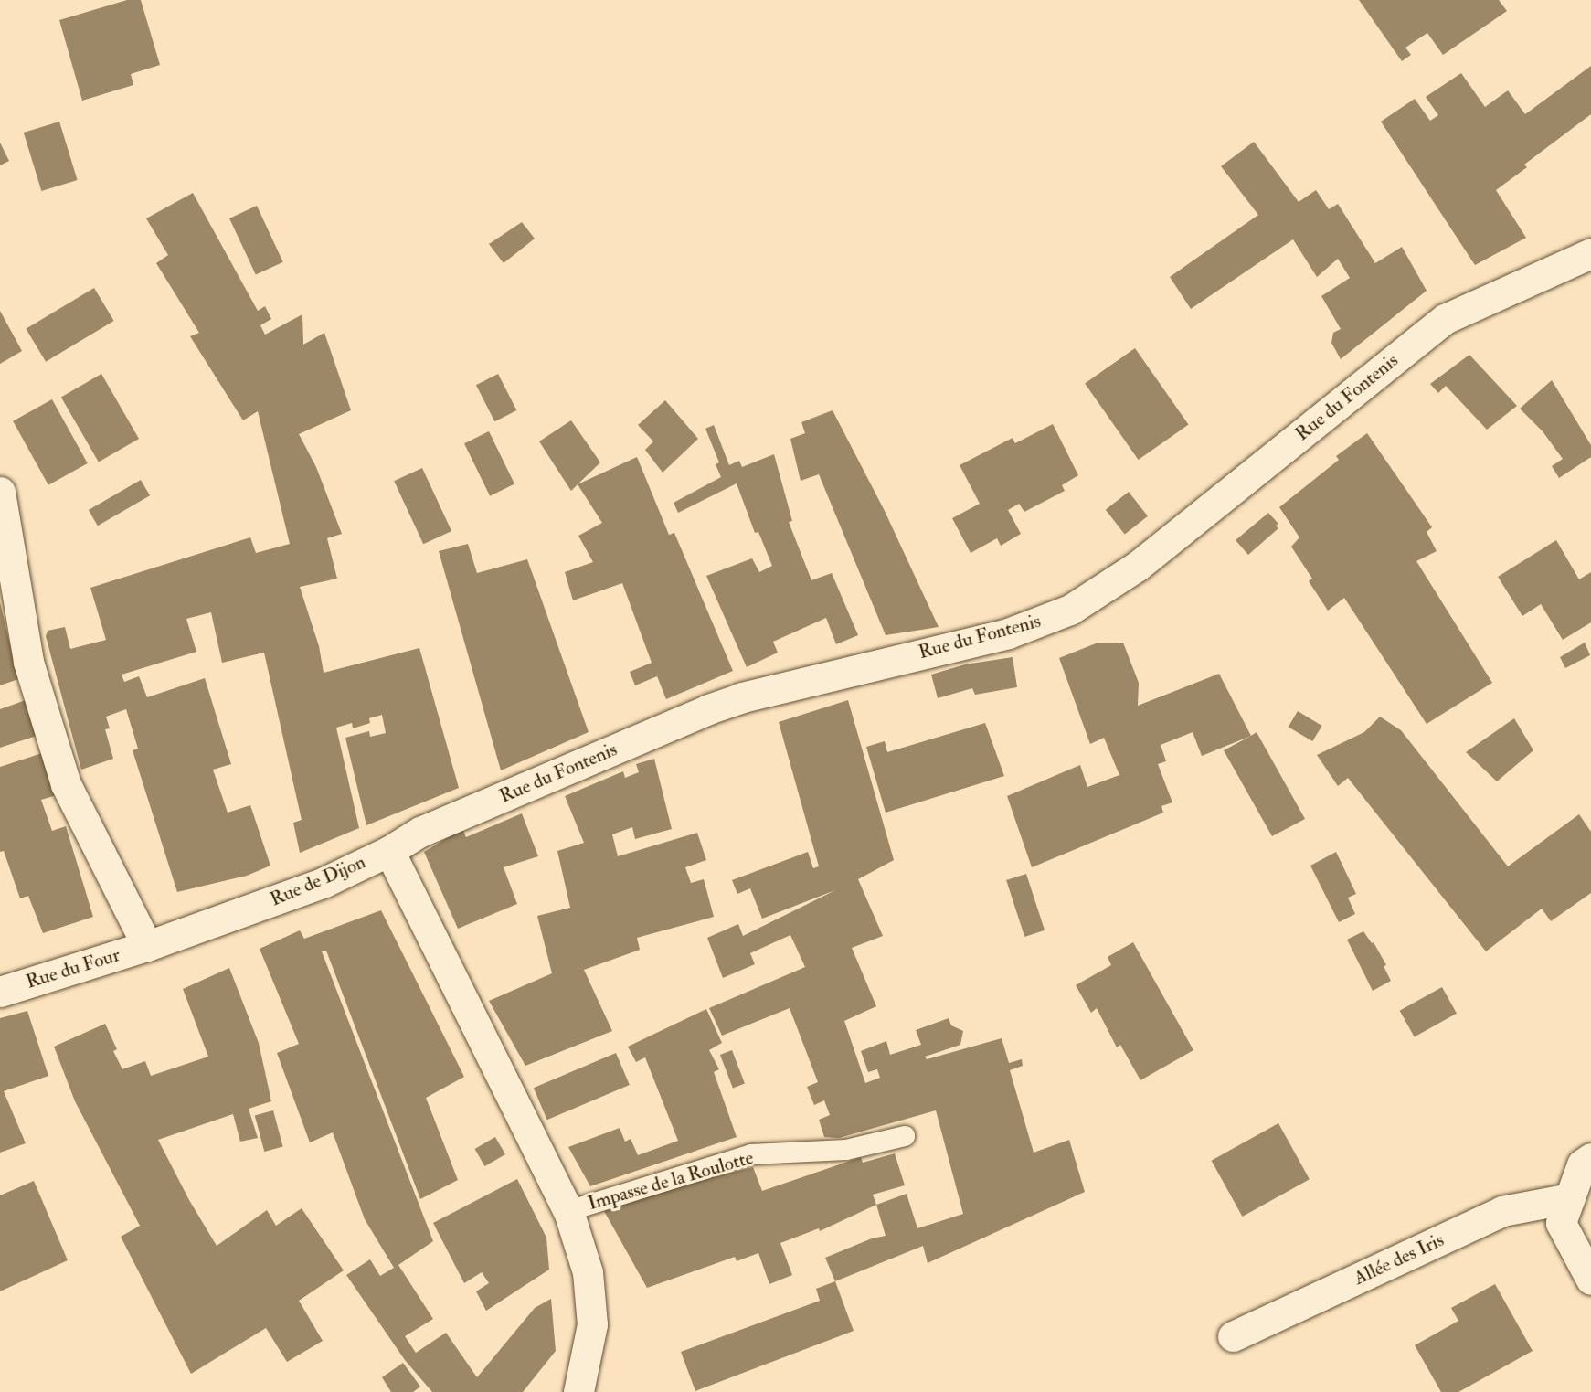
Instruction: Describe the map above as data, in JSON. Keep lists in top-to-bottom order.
{
  "streets": {
    "street": [
      "Rue du Fontenis",
      "Rue de Dijon",
      "Rue du Four",
      "Allée des Iris"
    ],
    "lane": ["Impasse de la Roulotte"]
  },
  "crossings": [
    ["Rue du Fontenis", "Rue de Dijon"],
    ["Rue de Dijon", "Rue du Four"],
    ["Rue de Dijon", "Impasse de la Roulotte"]
  ]
}
